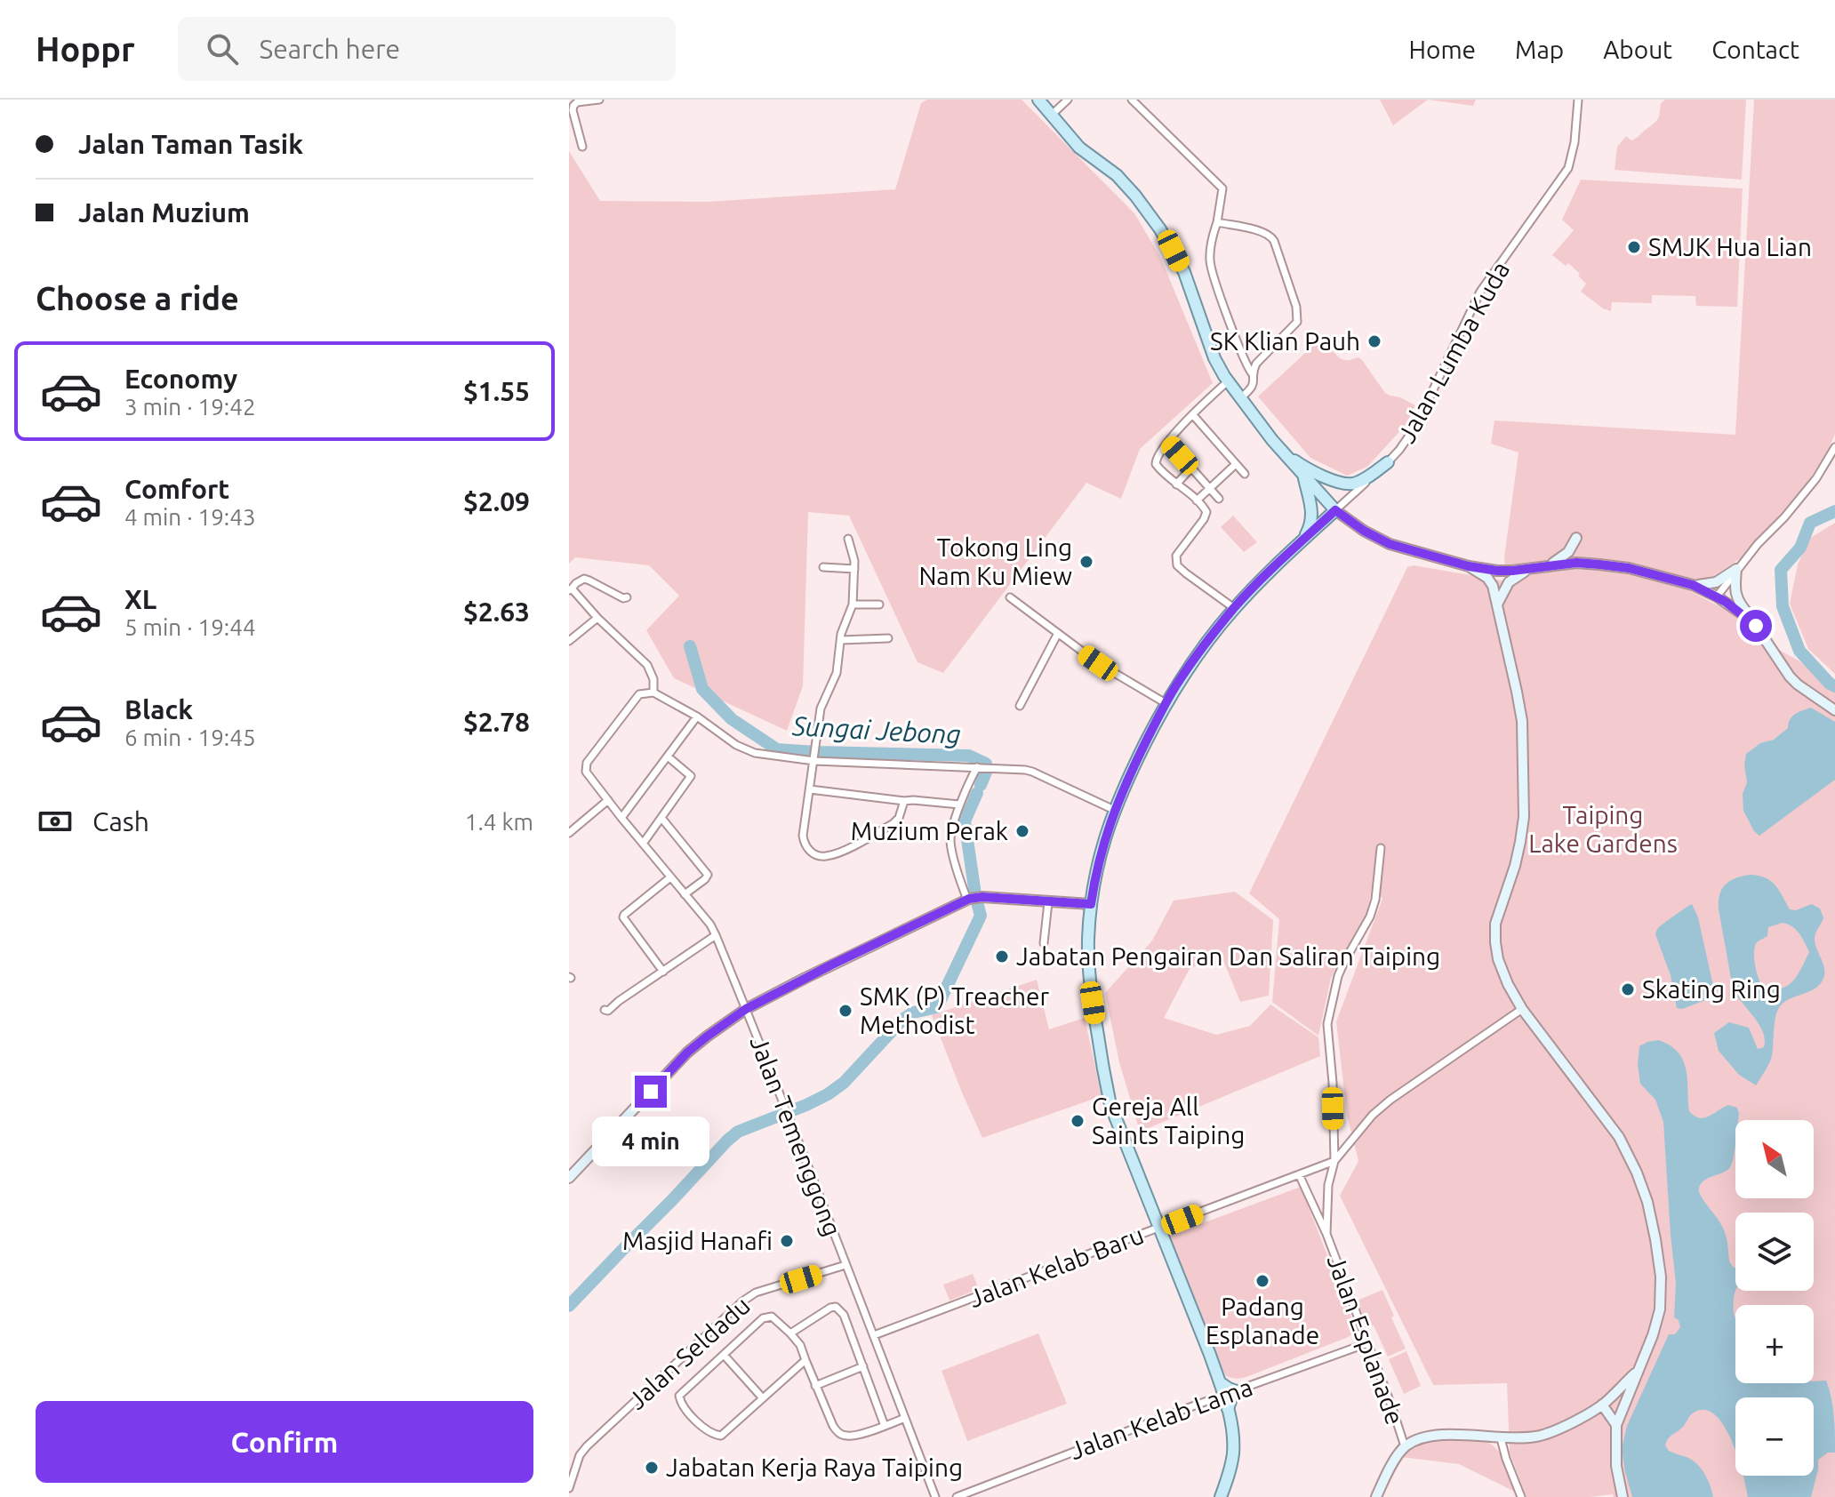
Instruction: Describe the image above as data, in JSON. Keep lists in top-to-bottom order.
{
  "streets": {
    "street": [
      "Jalan Lumba Kuda",
      "Jalan Temenggong",
      "Jalan Kelab Baru",
      "Jalan Esplanade",
      "Jalan Seldadu",
      "Jalan Kelab Lama"
    ]
  },
  "crossings": [
    ["Jalan Temenggong", "Jalan Kelab Baru"],
    ["Jalan Temenggong", "Jalan Seldadu"],
    ["Jalan Kelab Baru", "Jalan Esplanade"],
    ["Jalan Esplanade", "Jalan Kelab Lama"]
  ],
  "water": ["Sungai Jebong"],
  "parks": ["Taiping Lake Gardens"],
  "places": [
    "SMJK Hua Lian",
    "SK Klian Pauh",
    "Tokong Ling Nam Ku Miew",
    "Muzium Perak",
    "Jabatan Pengairan Dan Saliran Taiping",
    "Skating Ring",
    "SMK (P) Treacher Methodist",
    "Gereja All Saints Taiping",
    "Masjid Hanafi",
    "Padang Esplanade",
    "Jabatan Kerja Raya Taiping"
  ],
  "north": "top left",
  "page": {
    "header": "Hoppr",
    "search": "Search here",
    "nav": [
      "Home",
      "Map",
      "About",
      "Contact"
    ],
    "banner": ["Jalan Taman Tasik", "Jalan Muzium"],
    "heading": "Choose a ride",
    "list": [
      {
        "name": "Economy",
        "note": "3 min · 19:42",
        "value": "$1.55"
      },
      {
        "name": "Comfort",
        "note": "4 min · 19:43",
        "value": "$2.09"
      },
      {
        "name": "XL",
        "note": "5 min · 19:44",
        "value": "$2.63"
      },
      {
        "name": "Black",
        "note": "6 min · 19:45",
        "value": "$2.78"
      }
    ],
    "pay": ["Cash", "1.4 km"],
    "bubble": "4 min",
    "map_buttons": ["+", "−"],
    "buttons": "Confirm"
  }
}
